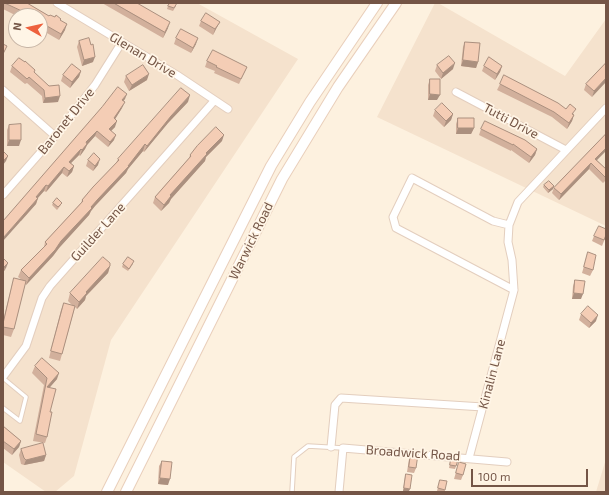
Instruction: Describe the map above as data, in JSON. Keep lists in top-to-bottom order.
{
  "streets": {
    "main road": ["Warwick Road"],
    "street": [
      "Glenan Drive",
      "Baronet Drive",
      "Tutti Drive",
      "Guilder Lane",
      "Kinalin Lane",
      "Broadwick Road"
    ]
  },
  "crossings": [
    ["Glenan Drive", "Baronet Drive"],
    ["Glenan Drive", "Guilder Lane"],
    ["Tutti Drive", "Kinalin Lane"],
    ["Kinalin Lane", "Broadwick Road"]
  ],
  "scale_bar": "100 m",
  "north": "left"
}
